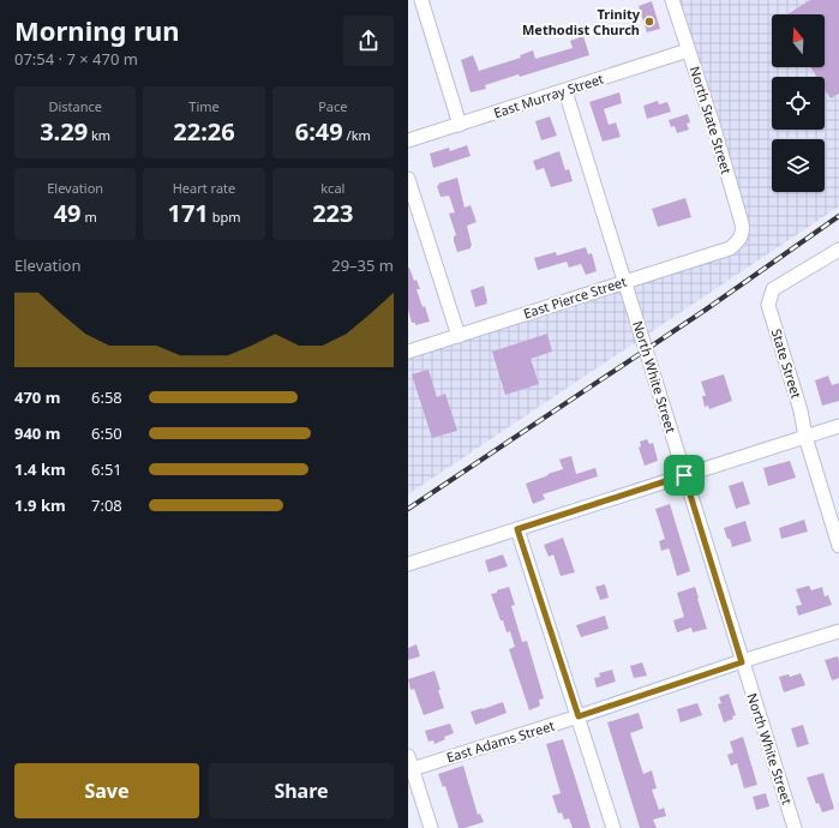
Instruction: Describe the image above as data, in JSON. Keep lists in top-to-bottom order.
{
  "streets": {
    "street": [
      "East Murray Street",
      "North State Street",
      "East Pierce Street",
      "State Street",
      "North White Street",
      "East Adams Street"
    ]
  },
  "crossings": [
    ["East Murray Street", "North State Street"],
    ["East Murray Street", "North White Street"],
    ["North State Street", "East Pierce Street"],
    ["East Pierce Street", "North White Street"],
    ["North White Street", "East Adams Street"]
  ],
  "places": ["Trinity Methodist Church"],
  "north": "top",
  "page": {
    "heading": ["Morning run", "07:54 · 7 × 470 m"],
    "stats": [
      ["Distance", "3.29 km"],
      ["Time", "22:26"],
      ["Pace", "6:49 /km"],
      ["Elevation", "49 m"],
      ["Heart rate", "171 bpm"],
      ["kcal", "223"]
    ],
    "chart": ["Elevation", "29–35 m"],
    "list": [
      {
        "name": "470 m",
        "note": "6:58"
      },
      {
        "name": "940 m",
        "note": "6:50"
      },
      {
        "name": "1.4 km",
        "note": "6:51"
      },
      {
        "name": "1.9 km",
        "note": "7:08"
      }
    ],
    "buttons": ["Save", "Share"]
  }
}
